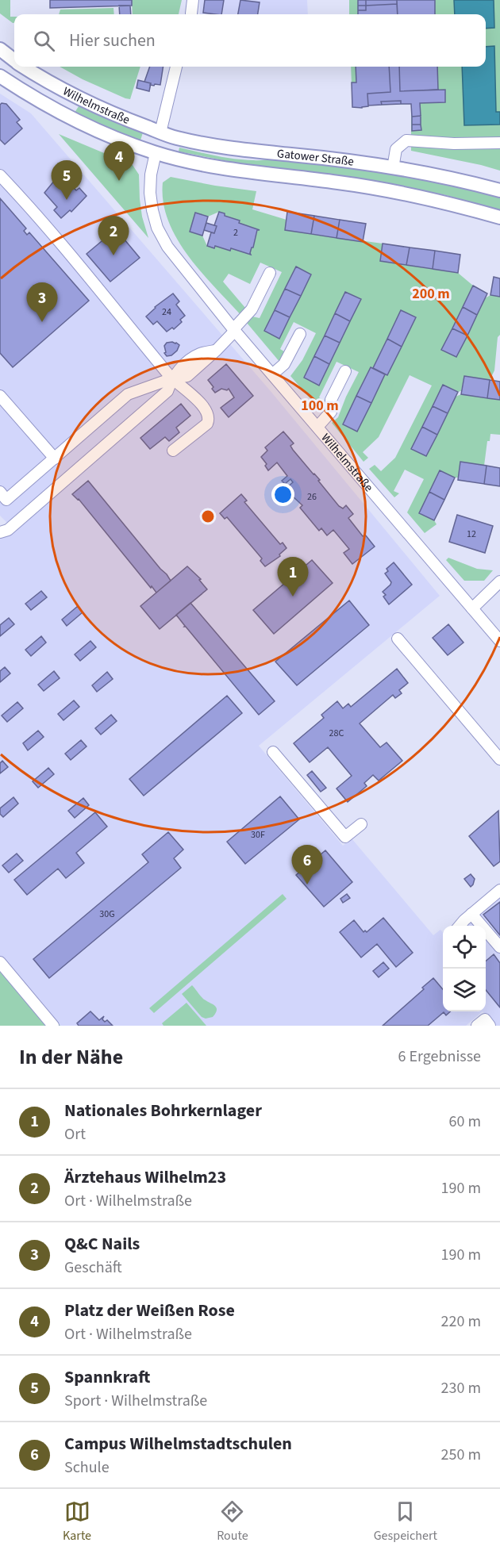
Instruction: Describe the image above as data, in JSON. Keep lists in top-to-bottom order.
{
  "streets": {
    "main road": ["Wilhelmstraße", "Gatower Straße"]
  },
  "crossings": [
    ["Wilhelmstraße", "Gatower Straße"]
  ],
  "house_numbers": [
    "2",
    "24",
    "26",
    "12",
    "28C",
    "30F",
    "30G"
  ],
  "page": {
    "search": "Hier suchen",
    "pins": [
      "4",
      "5",
      "2",
      "3",
      "1",
      "6"
    ],
    "heading": ["In der Nähe", "6 Ergebnisse"],
    "list": [
      {
        "mark": "1",
        "name": "Nationales Bohrkernlager",
        "note": "Ort",
        "value": "60 m"
      },
      {
        "mark": "2",
        "name": "Ärztehaus Wilhelm23",
        "note": "Ort · Wilhelmstraße",
        "value": "190 m"
      },
      {
        "mark": "3",
        "name": "Q&C Nails",
        "note": "Geschäft",
        "value": "190 m"
      },
      {
        "mark": "4",
        "name": "Platz der Weißen Rose",
        "note": "Ort · Wilhelmstraße",
        "value": "220 m"
      },
      {
        "mark": "5",
        "name": "Spannkraft",
        "note": "Sport · Wilhelmstraße",
        "value": "230 m"
      },
      {
        "mark": "6",
        "name": "Campus Wilhelmstadtschulen",
        "note": "Schule",
        "value": "250 m"
      }
    ],
    "nav": ["Karte", "Route", "Gespeichert"]
  },
  "rings": ["200 m", "100 m"]
}
